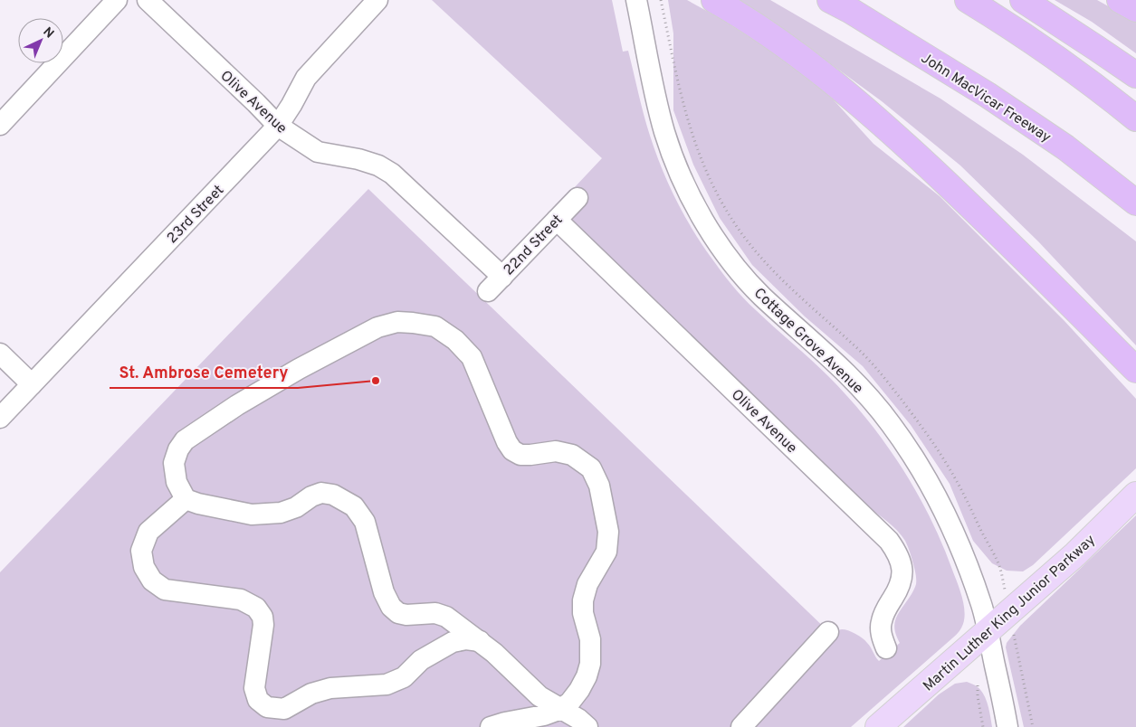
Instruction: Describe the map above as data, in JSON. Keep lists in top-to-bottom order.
{
  "streets": {
    "highway": ["John MacVicar Freeway"],
    "main road": ["Martin Luther King Junior Parkway"],
    "street": [
      "Olive Avenue",
      "23rd Street",
      "22nd Street",
      "Cottage Grove Avenue"
    ]
  },
  "crossings": [
    ["Olive Avenue", "23rd Street"],
    ["Olive Avenue", "22nd Street"],
    ["Cottage Grove Avenue", "Martin Luther King Junior Parkway"]
  ],
  "places": ["St. Ambrose Cemetery"],
  "north": "top right"
}
